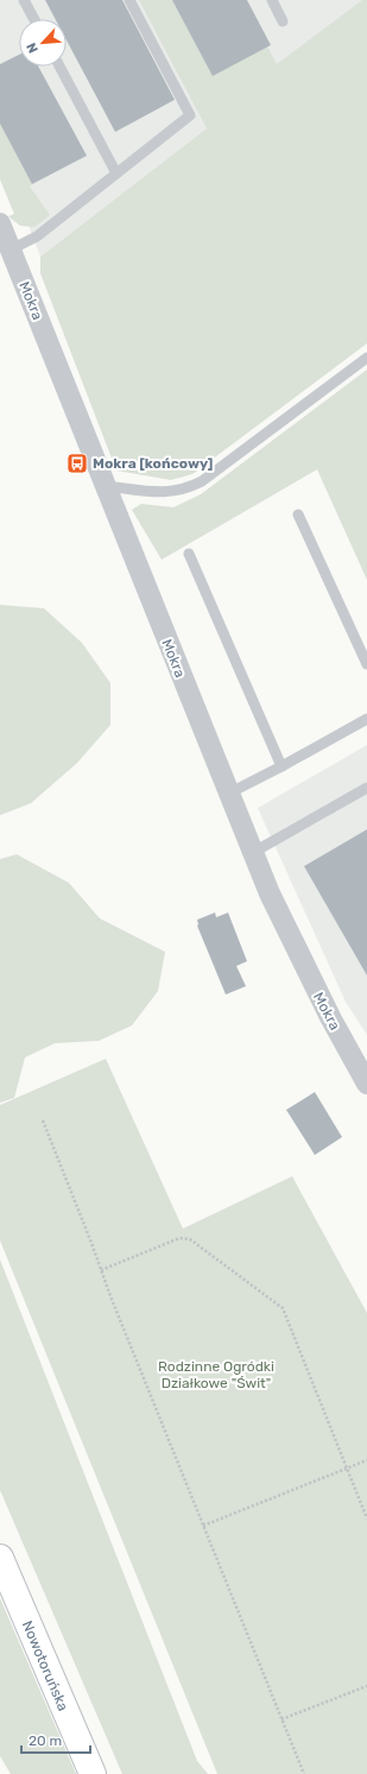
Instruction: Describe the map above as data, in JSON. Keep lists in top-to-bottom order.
{
  "streets": {
    "main road": ["Nowotoruńska"],
    "street": ["Mokra"]
  },
  "parks": ["Rodzinne Ogródki Działkowe \"Świt\""],
  "places": {
    "bus stop": ["Mokra [końcowy]"]
  },
  "scale_bar": "20 m",
  "north": "bottom left"
}
